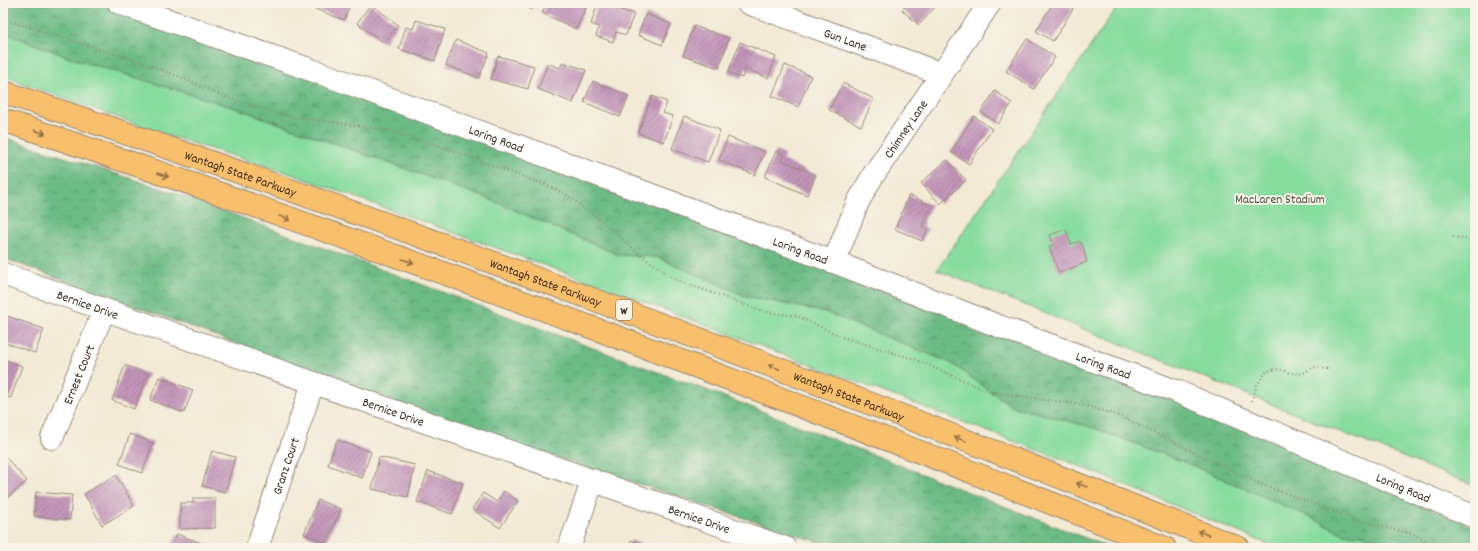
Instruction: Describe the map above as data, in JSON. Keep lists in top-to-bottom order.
{
  "streets": {
    "highway": ["Wantagh State Parkway", "W"],
    "street": [
      "Gun Lane",
      "Chimney Lane",
      "Loring Road",
      "Bernice Drive",
      "Ernest Court",
      "Granz Court"
    ]
  },
  "crossings": [
    ["Gun Lane", "Chimney Lane"],
    ["Chimney Lane", "Loring Road"],
    ["Bernice Drive", "Ernest Court"],
    ["Bernice Drive", "Granz Court"]
  ],
  "parks": ["MacLaren Stadium"]
}
